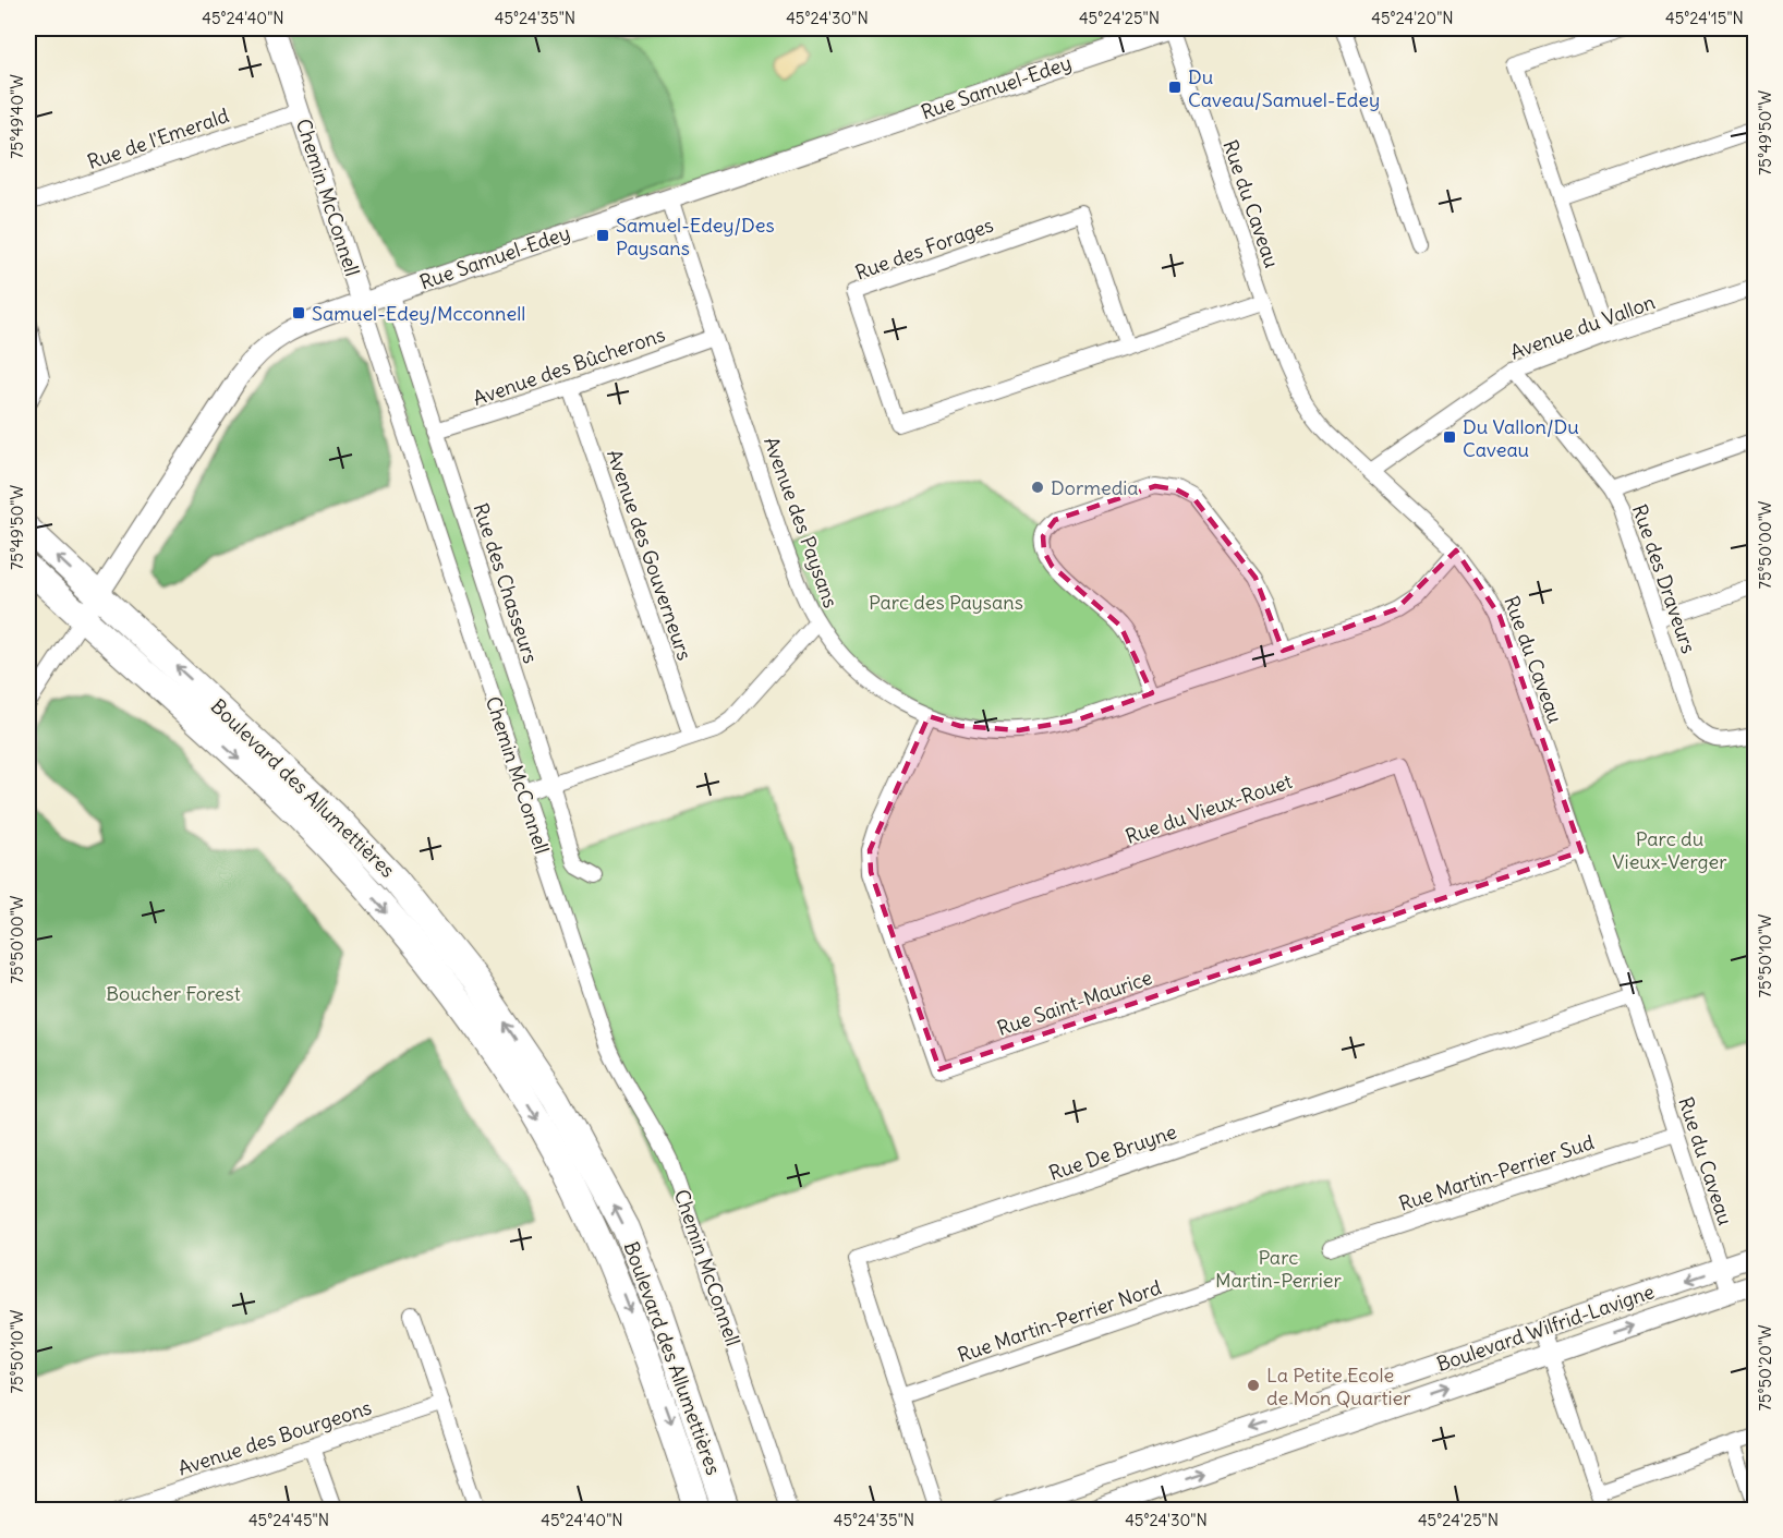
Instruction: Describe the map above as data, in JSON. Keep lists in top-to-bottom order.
{
  "streets": {
    "highway": ["Boulevard des Allumettières"],
    "street": [
      "Rue Samuel-Edey",
      "Rue de l'Emerald",
      "Chemin McConnell",
      "Rue du Caveau",
      "Rue des Forages",
      "Avenue du Vallon",
      "Avenue des Bûcherons",
      "Avenue des Paysans",
      "Avenue des Gouverneurs",
      "Rue des Draveurs",
      "Rue des Chasseurs",
      "Rue du Vieux-Rouet",
      "Rue Saint-Maurice",
      "Rue De Bruyne",
      "Rue Martin-Perrier Sud",
      "Rue Martin-Perrier Nord",
      "Boulevard Wilfrid-Lavigne",
      "Avenue des Bourgeons"
    ]
  },
  "crossings": [
    ["Rue Samuel-Edey", "Chemin McConnell"],
    ["Rue Samuel-Edey", "Rue du Caveau"],
    ["Rue Samuel-Edey", "Avenue des Paysans"],
    ["Rue Samuel-Edey", "Rue des Chasseurs"],
    ["Rue Samuel-Edey", "Boulevard des Allumettières"],
    ["Rue de l'Emerald", "Chemin McConnell"],
    ["Rue du Caveau", "Rue des Forages"],
    ["Rue du Caveau", "Avenue du Vallon"],
    ["Rue du Caveau", "Avenue des Paysans"],
    ["Rue du Caveau", "Rue Saint-Maurice"],
    ["Rue du Caveau", "Rue De Bruyne"],
    ["Rue du Caveau", "Rue Martin-Perrier Sud"],
    ["Rue du Caveau", "Boulevard Wilfrid-Lavigne"],
    ["Avenue du Vallon", "Rue des Draveurs"],
    ["Avenue des Bûcherons", "Avenue des Paysans"],
    ["Avenue des Bûcherons", "Avenue des Gouverneurs"],
    ["Avenue des Bûcherons", "Rue des Chasseurs"],
    ["Avenue des Paysans", "Rue Saint-Maurice"],
    ["Rue du Vieux-Rouet", "Rue Saint-Maurice"],
    ["Rue De Bruyne", "Rue Martin-Perrier Nord"]
  ],
  "parks": [
    "Parc des Paysans",
    "Parc du Vieux-Verger",
    "Boucher Forest",
    "Parc Martin-Perrier"
  ],
  "places": {
    "transit": [
      "Du Caveau/Samuel-Edey",
      "Samuel-Edey/Des Paysans",
      "Samuel-Edey/Mcconnell",
      "Du Vallon/Du Caveau"
    ],
    "other": ["Dormedia", "La Petite Ecole de Mon Quartier"]
  },
  "coordinates": [
    "45°24'40\"N",
    "45°24'35\"N",
    "45°24'30\"N",
    "45°24'25\"N",
    "45°24'20\"N",
    "45°24'15\"N",
    "75°49'40\"W",
    "75°49'50\"W",
    "75°50'00\"W",
    "75°50'10\"W",
    "75°50'20\"W",
    "45°24'45\"N"
  ]
}
